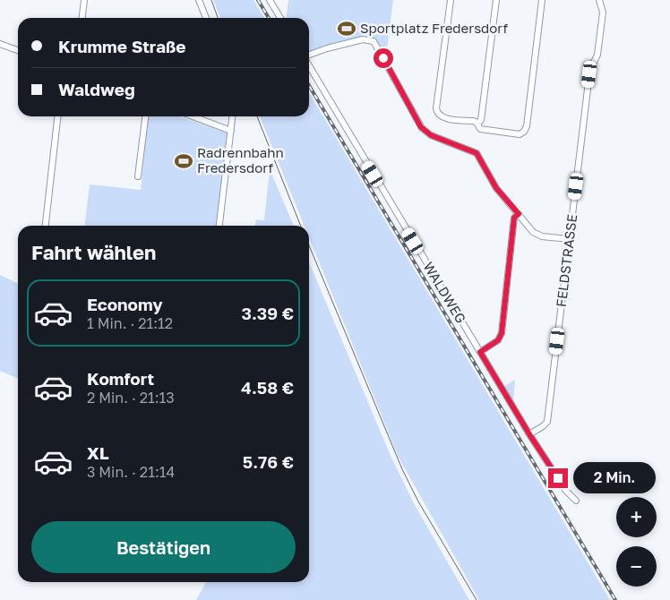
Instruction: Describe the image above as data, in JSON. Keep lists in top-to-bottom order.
{
  "streets": {
    "street": ["FELDSTRASSE", "WALDWEG"]
  },
  "crossings": [
    ["FELDSTRASSE", "WALDWEG"]
  ],
  "places": {
    "sports": ["Sportplatz Fredersdorf", "Radrennbahn Fredersdorf"]
  },
  "page": {
    "banner": ["Krumme Straße", "Waldweg"],
    "heading": "Fahrt wählen",
    "list": [
      {
        "name": "Economy",
        "note": "1 Min. · 21:12",
        "value": "3.39 €"
      },
      {
        "name": "Komfort",
        "note": "2 Min. · 21:13",
        "value": "4.58 €"
      },
      {
        "name": "XL",
        "note": "3 Min. · 21:14",
        "value": "5.76 €"
      }
    ],
    "bubble": "2 Min.",
    "map_buttons": ["+", "−"],
    "buttons": "Bestätigen"
  }
}
